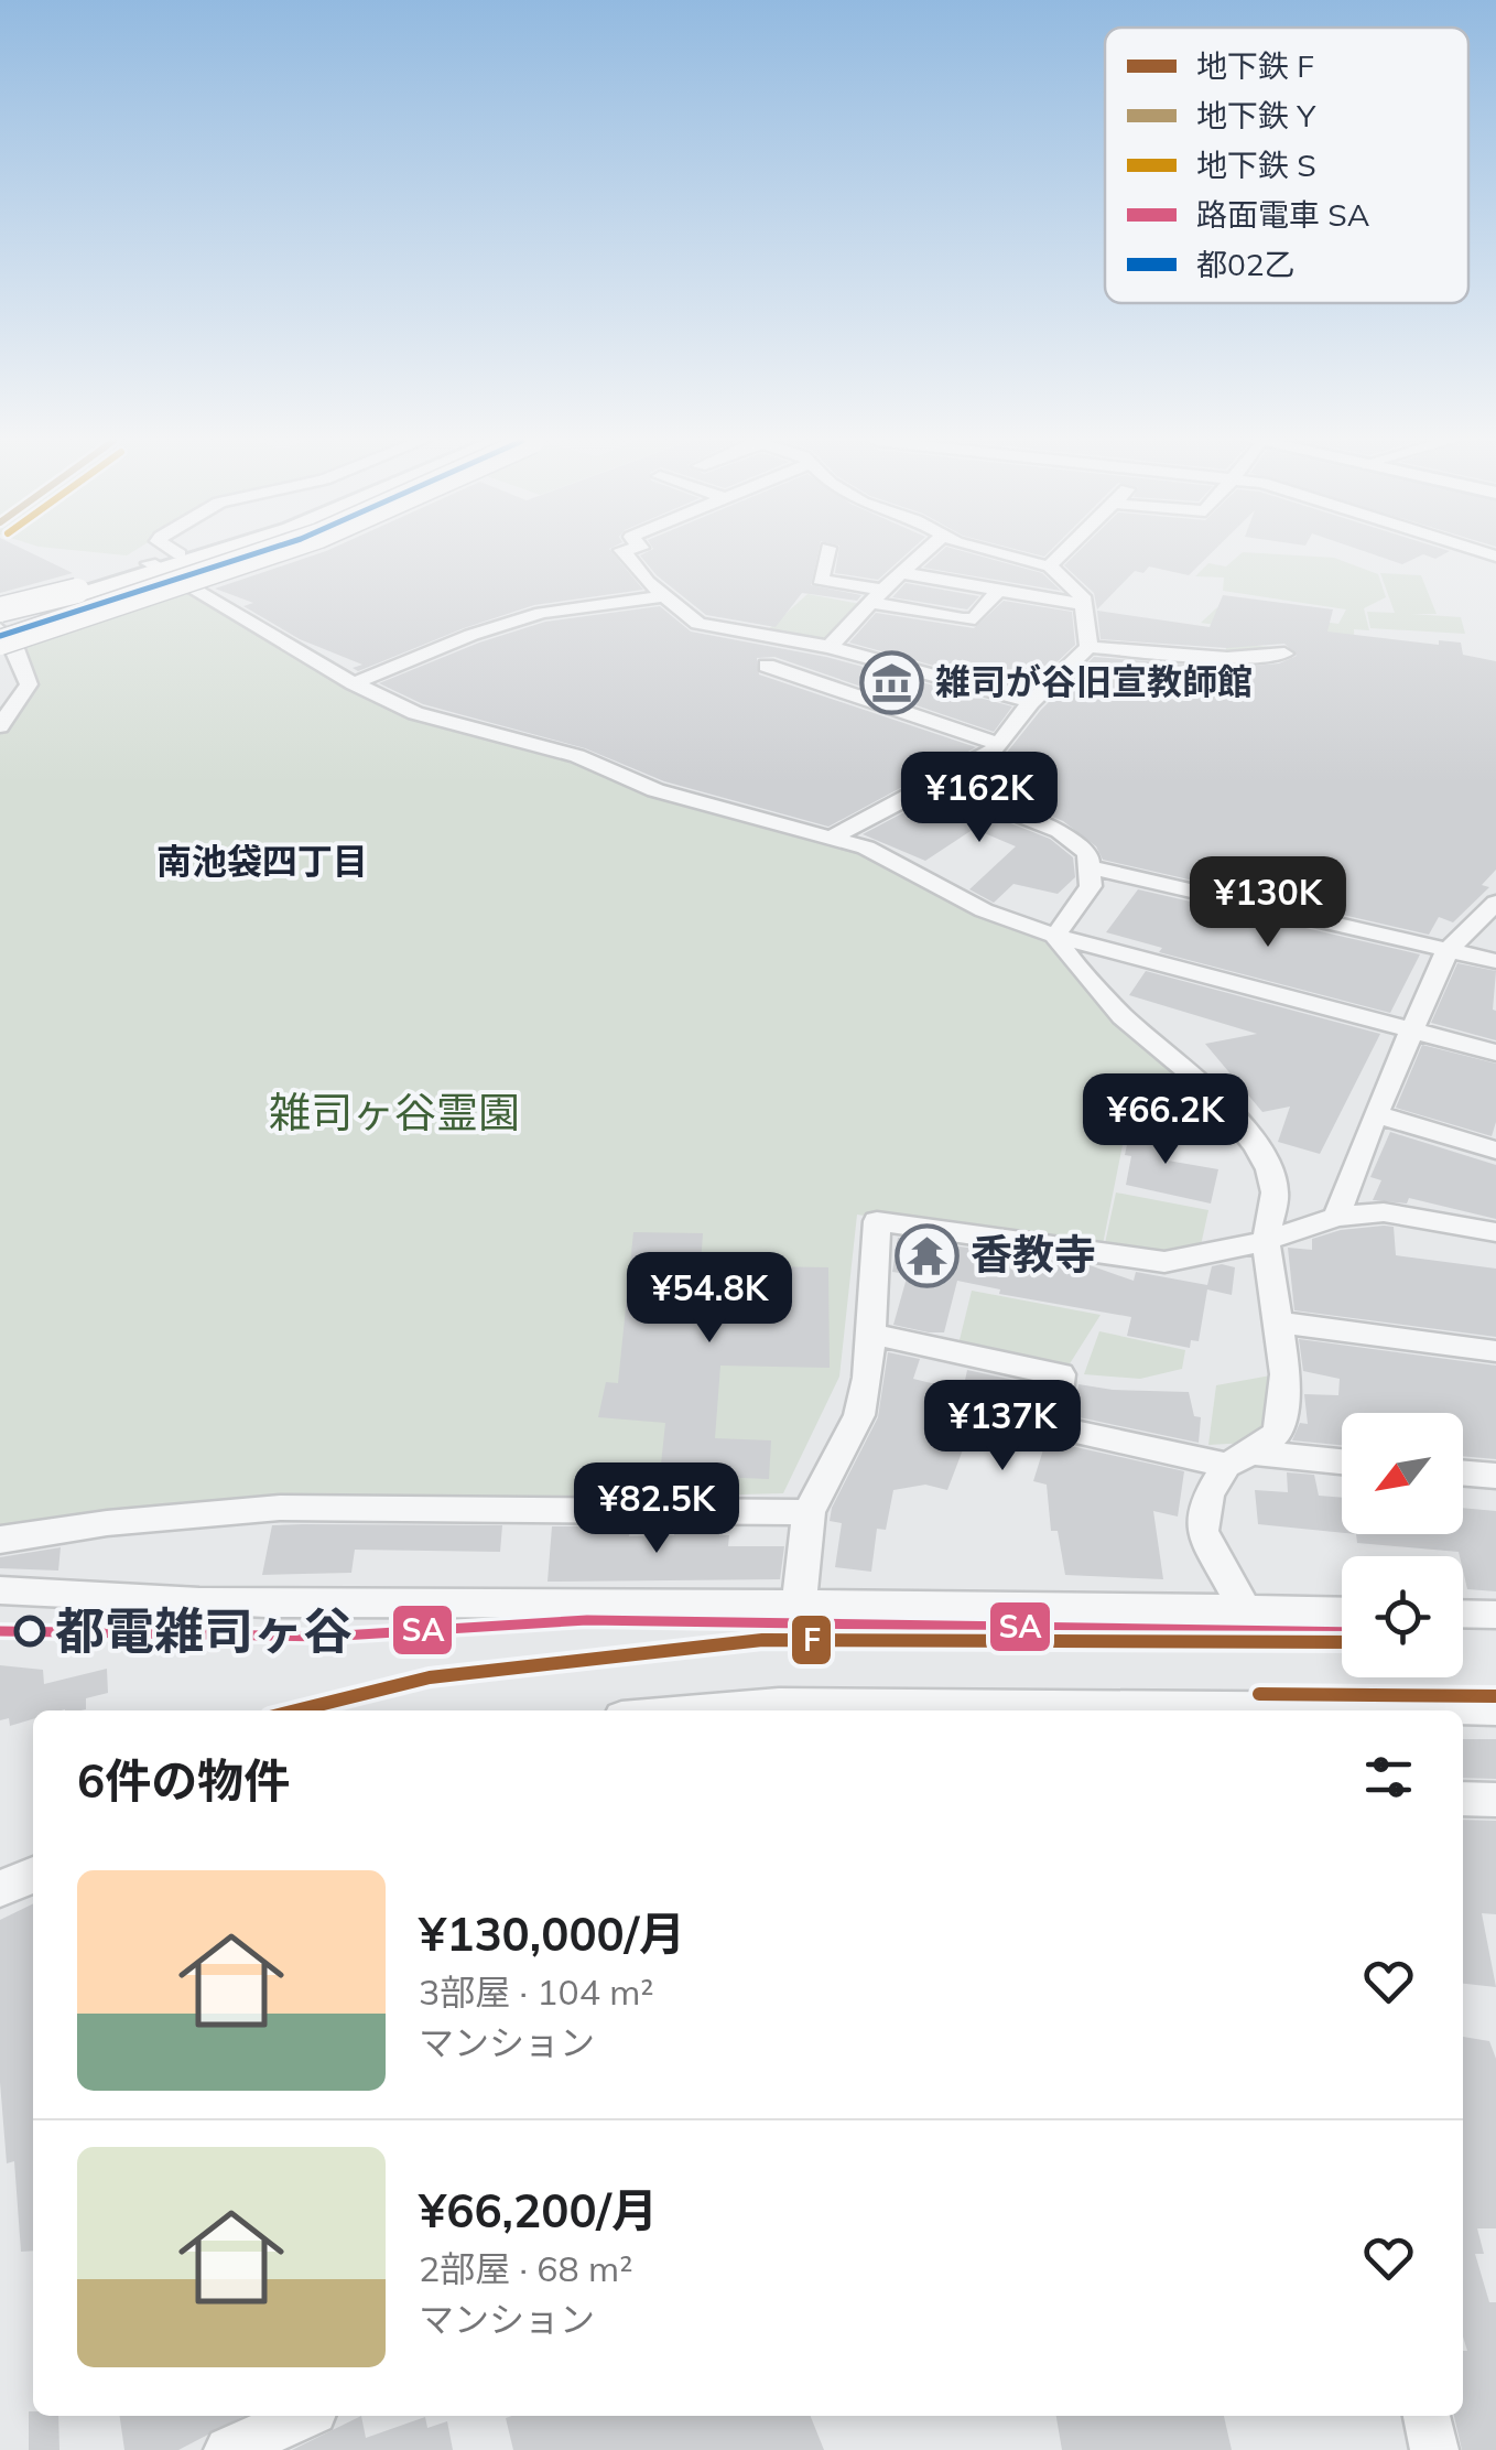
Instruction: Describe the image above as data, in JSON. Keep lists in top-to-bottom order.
{
  "districts": ["南池袋四丁目"],
  "parks": ["雑司ヶ谷霊園"],
  "places": {
    "museum": ["雑司が谷旧宣教師館"],
    "temple": ["香教寺"],
    "other": ["都電雑司ヶ谷"]
  },
  "lines": ["transit line 都02乙", "tram line SA", "metro line F"],
  "legend": [
    "地下鉄 F",
    "地下鉄 Y",
    "地下鉄 S",
    "路面電車 SA",
    "都02乙"
  ],
  "north": "bottom left",
  "page": {
    "price": [
      "¥162K",
      "¥130K",
      "¥66.2K",
      "¥54.8K",
      "¥137K",
      "¥82.5K"
    ],
    "heading": "6件の物件",
    "list": [
      {
        "name": "¥130,000/月",
        "note": "3部屋 · 104 m² · マンション"
      },
      {
        "name": "¥66,200/月",
        "note": "2部屋 · 68 m² · マンション"
      }
    ]
  }
}
